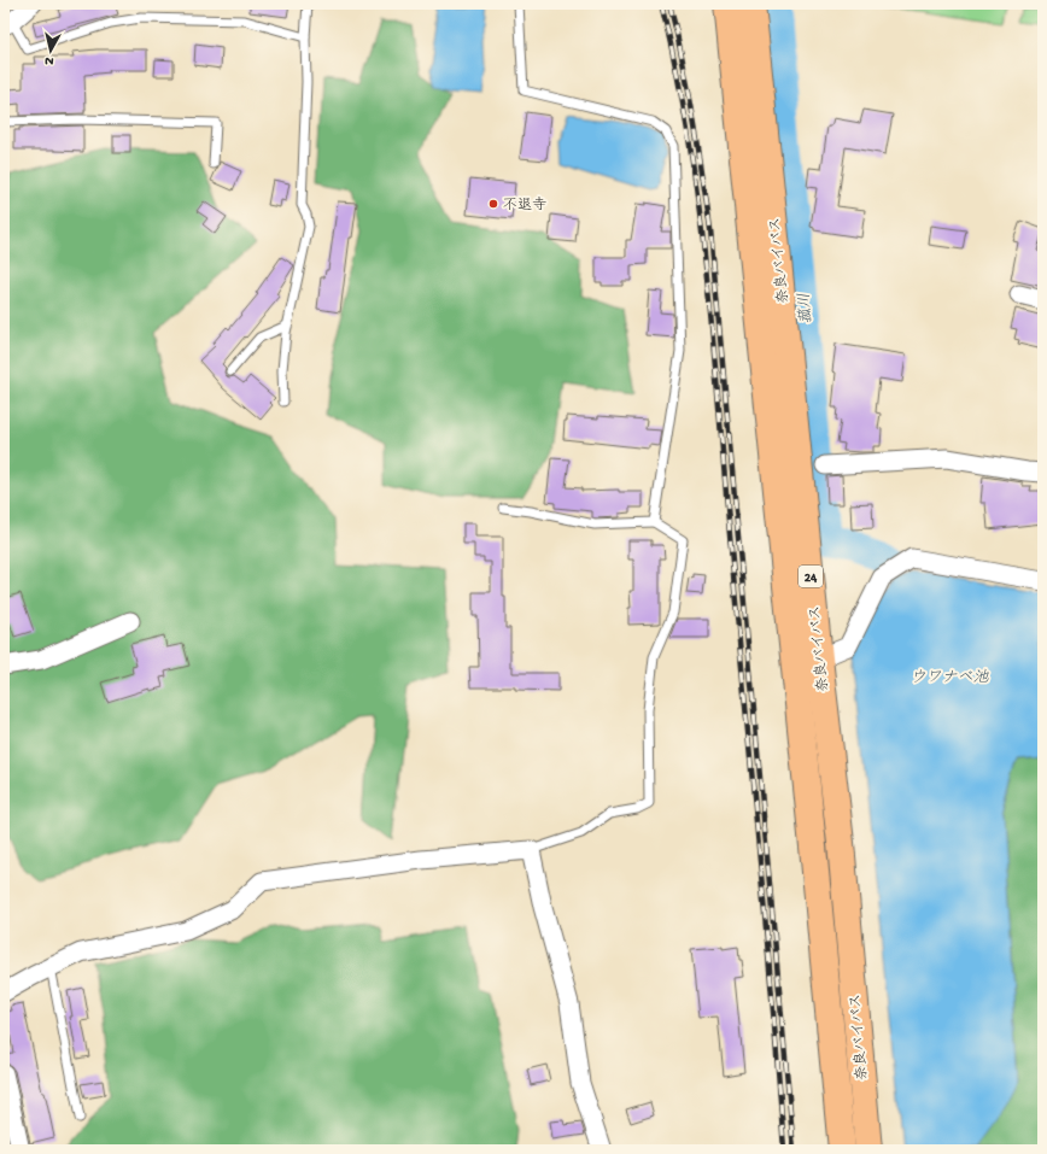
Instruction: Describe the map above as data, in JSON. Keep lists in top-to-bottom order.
{
  "streets": {
    "highway": ["奈良バイパス", "24"]
  },
  "water": ["菰川", "ウワナベ池"],
  "places": ["不退寺"],
  "north": "bottom"
}
